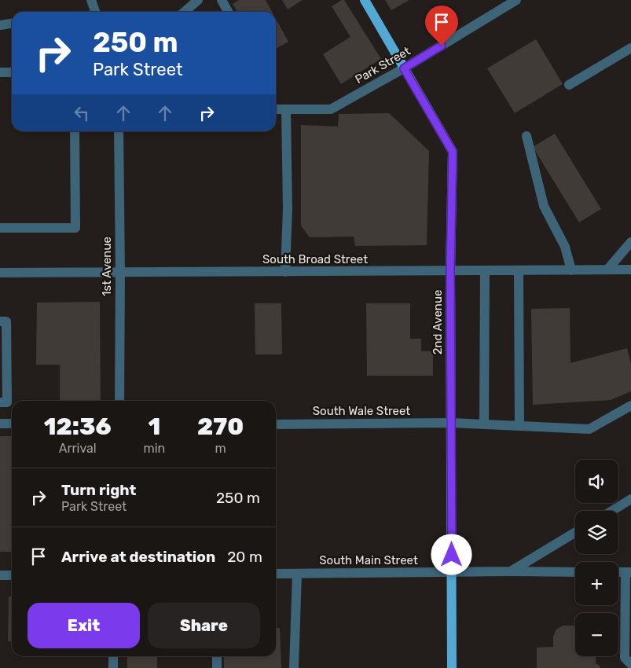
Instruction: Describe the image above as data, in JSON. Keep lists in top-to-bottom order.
{
  "streets": {
    "main road": ["2nd Avenue"],
    "street": [
      "Park Street",
      "South Broad Street",
      "1st Avenue",
      "South Wale Street",
      "South Main Street"
    ]
  },
  "crossings": [
    ["Park Street", "2nd Avenue"],
    ["South Broad Street", "1st Avenue"],
    ["South Broad Street", "2nd Avenue"],
    ["2nd Avenue", "South Wale Street"],
    ["2nd Avenue", "South Main Street"]
  ],
  "page": {
    "turn": ["250 m", "Park Street"],
    "eta": [
      "12:36",
      "Arrival",
      "1",
      "min",
      "270",
      "m"
    ],
    "map_buttons": ["+", "−"],
    "list": [
      {
        "name": "Turn right",
        "note": "Park Street",
        "value": "250 m"
      },
      {
        "name": "Arrive at destination",
        "value": "20 m"
      }
    ],
    "buttons": ["Exit", "Share"]
  }
}
